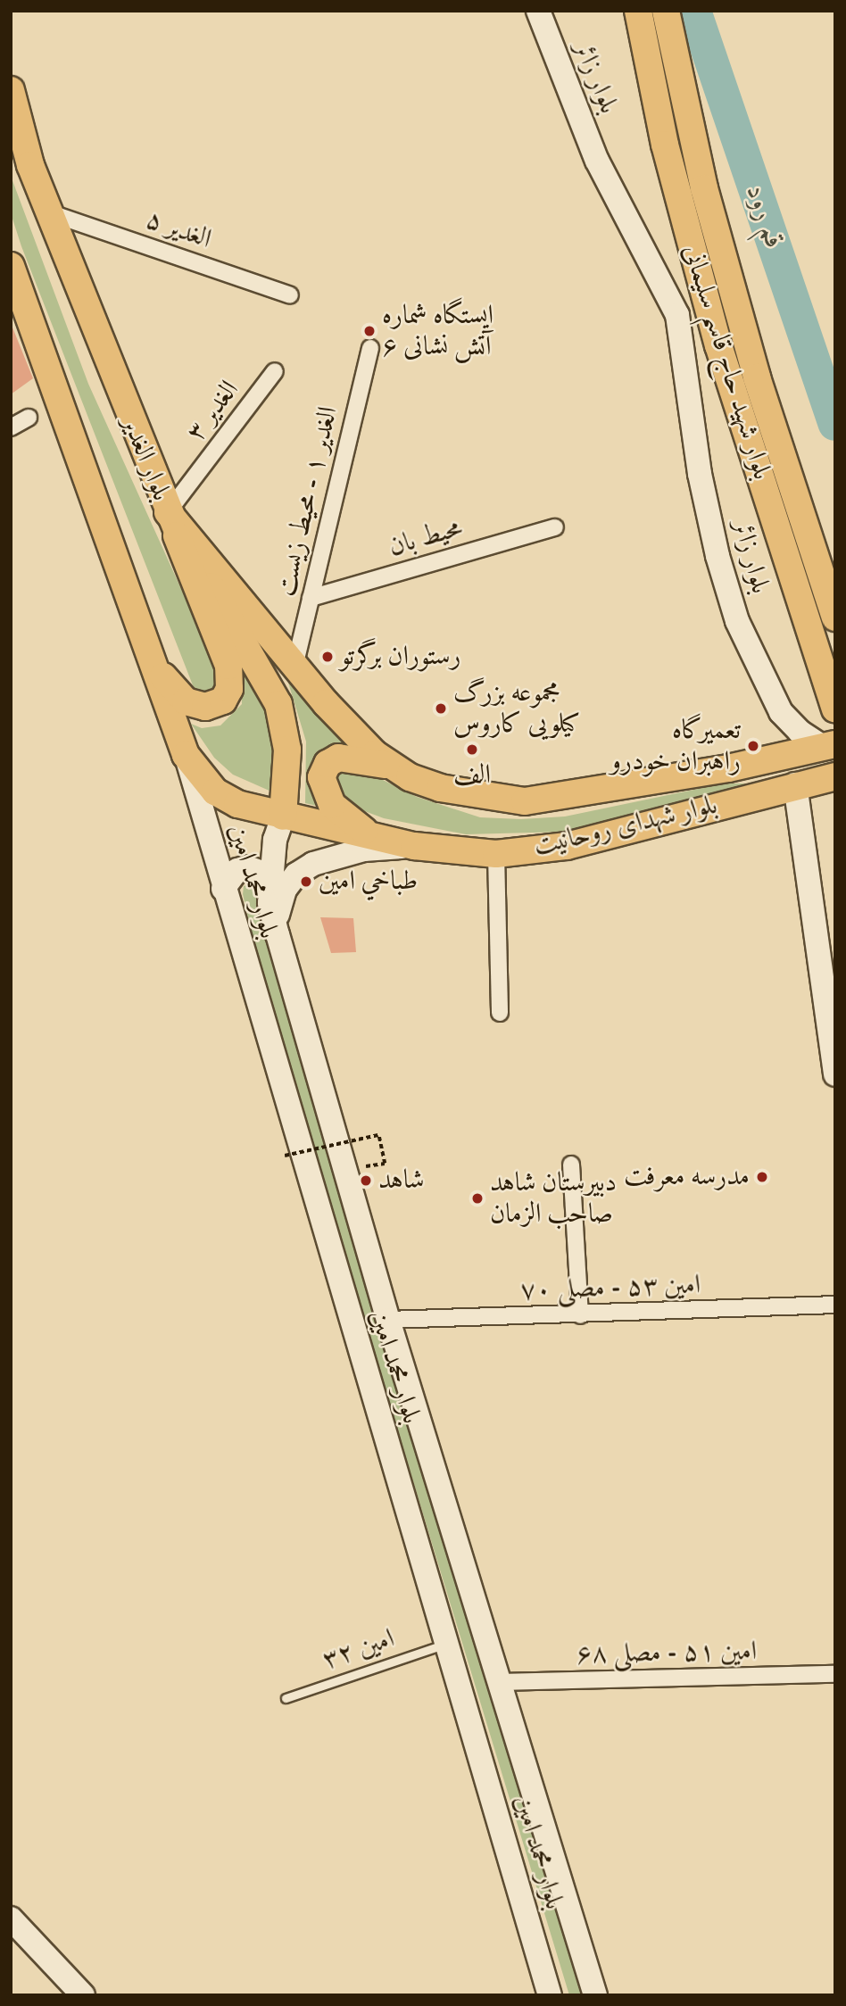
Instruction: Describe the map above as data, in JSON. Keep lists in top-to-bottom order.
{
  "streets": {
    "main road": [
      "بلوار زائر",
      "بلوار شهید حاج قاسم سلیمانی",
      "بلوار الغدیر",
      "بلوار شهدای روحانیت",
      "بلوار محمد امین"
    ],
    "street": [
      "الغدیر ۵",
      "الغدیر ۳",
      "الغدیر ۱ - محیط زیست",
      "محیط بان",
      "امین ۵۳ - مصلی ۷۰",
      "امین ۵۱ - مصلی ۶۸"
    ],
    "lane": ["امین ۳۲"]
  },
  "crossings": [
    ["بلوار زائر", "بلوار شهدای روحانیت"],
    ["الغدیر ۵", "بلوار الغدیر"],
    ["الغدیر ۳", "بلوار الغدیر"],
    ["بلوار الغدیر", "بلوار شهدای روحانیت"],
    ["بلوار الغدیر", "بلوار محمد امین"],
    ["الغدیر ۱ - محیط زیست", "محیط بان"],
    ["بلوار شهدای روحانیت", "بلوار محمد امین"],
    ["بلوار محمد امین", "امین ۵۳ - مصلی ۷۰"],
    ["بلوار محمد امین", "امین ۳۲"],
    ["بلوار محمد امین", "امین ۵۱ - مصلی ۶۸"]
  ],
  "water": ["قم رود"],
  "places": [
    "ایستگاه شماره ۶ آتش نشانی",
    "رستوران برگرتو",
    "مجموعه بزرگ کیلویی کاروس",
    "تعمیرگاه راهبران خودرو",
    "الف",
    "طباخي امين",
    "مدرسه معرفت",
    "شاهد",
    "دبیرستان شاهد صاحب الزمان"
  ]
}
